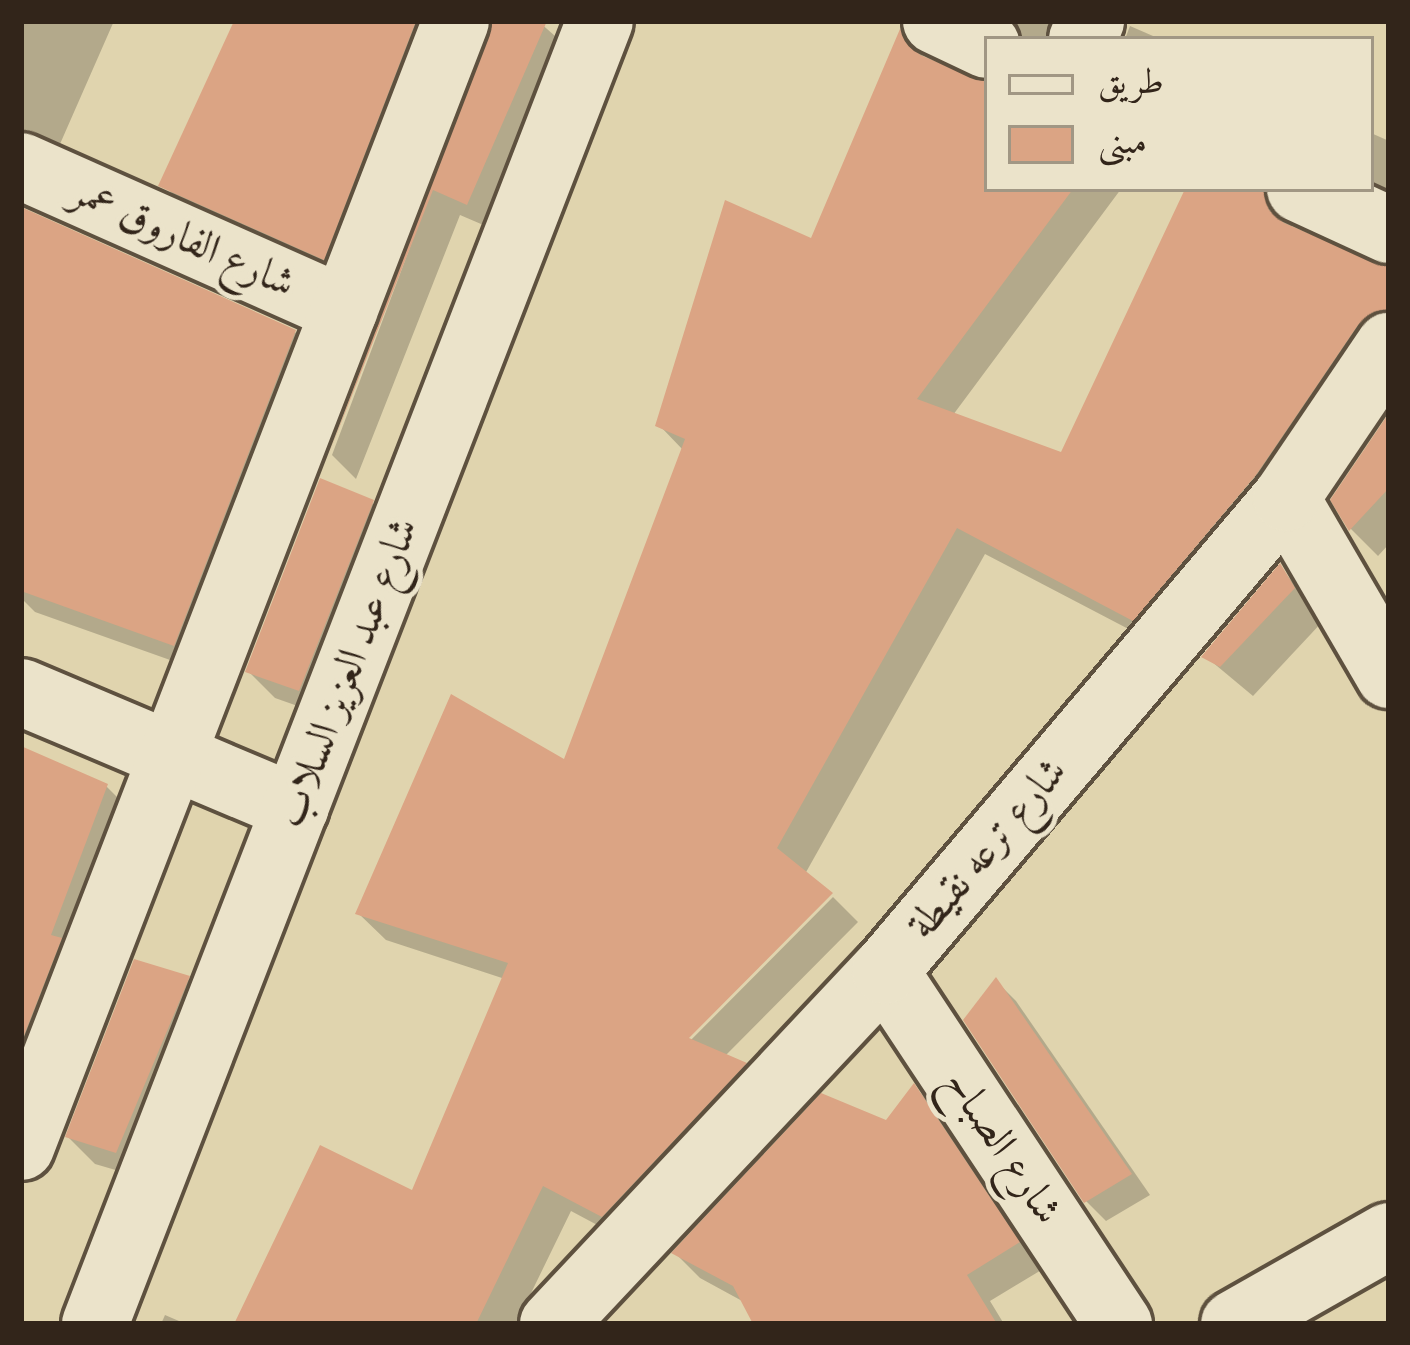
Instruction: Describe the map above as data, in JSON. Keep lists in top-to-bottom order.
{
  "streets": {
    "street": [
      "شارع الفاروق عمر",
      "شارع عبد العزيز السلاب",
      "شارع ترعه نقيطة",
      "شارع الصباح"
    ]
  },
  "crossings": [
    ["شارع ترعه نقيطة", "شارع الصباح"]
  ],
  "legend": ["طريق", "مبنى"]
}
